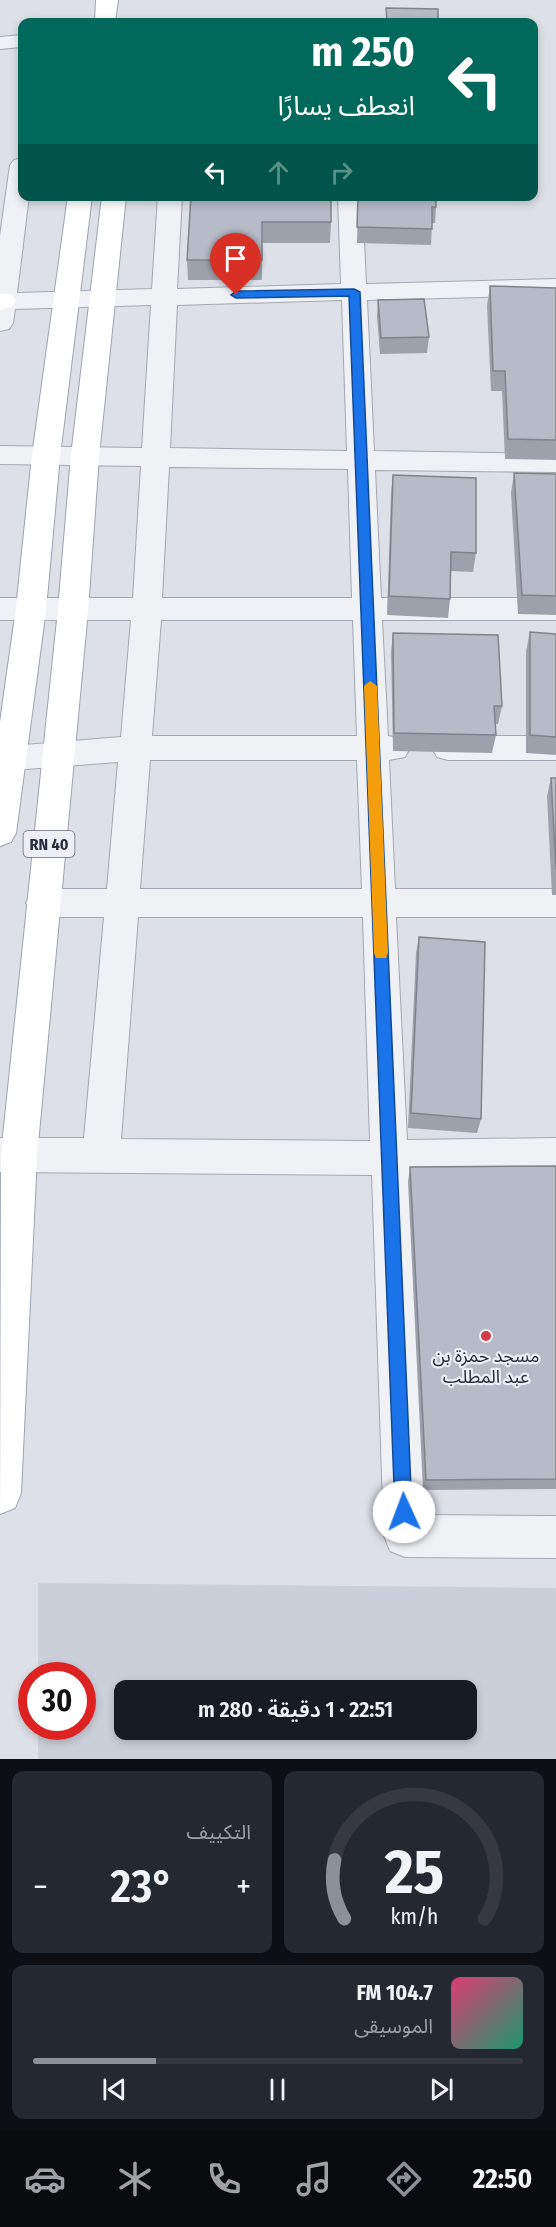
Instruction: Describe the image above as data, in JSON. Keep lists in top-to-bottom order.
{
  "streets": {
    "main road": ["RN 40"]
  },
  "places": ["مسجد حمزة بن عبد المطلب"],
  "page": {
    "turn": ["250 m", "انعطف يسارًا"],
    "limit": "30",
    "trip": "22:51 · 1 دقيقة · 280 m",
    "tile": "التكييف",
    "heat": ["−", "23°", "+"],
    "song": ["104.7 FM", "الموسيقى"],
    "tabs": "22:50",
    "gauge": ["25", "km/h"]
  }
}
